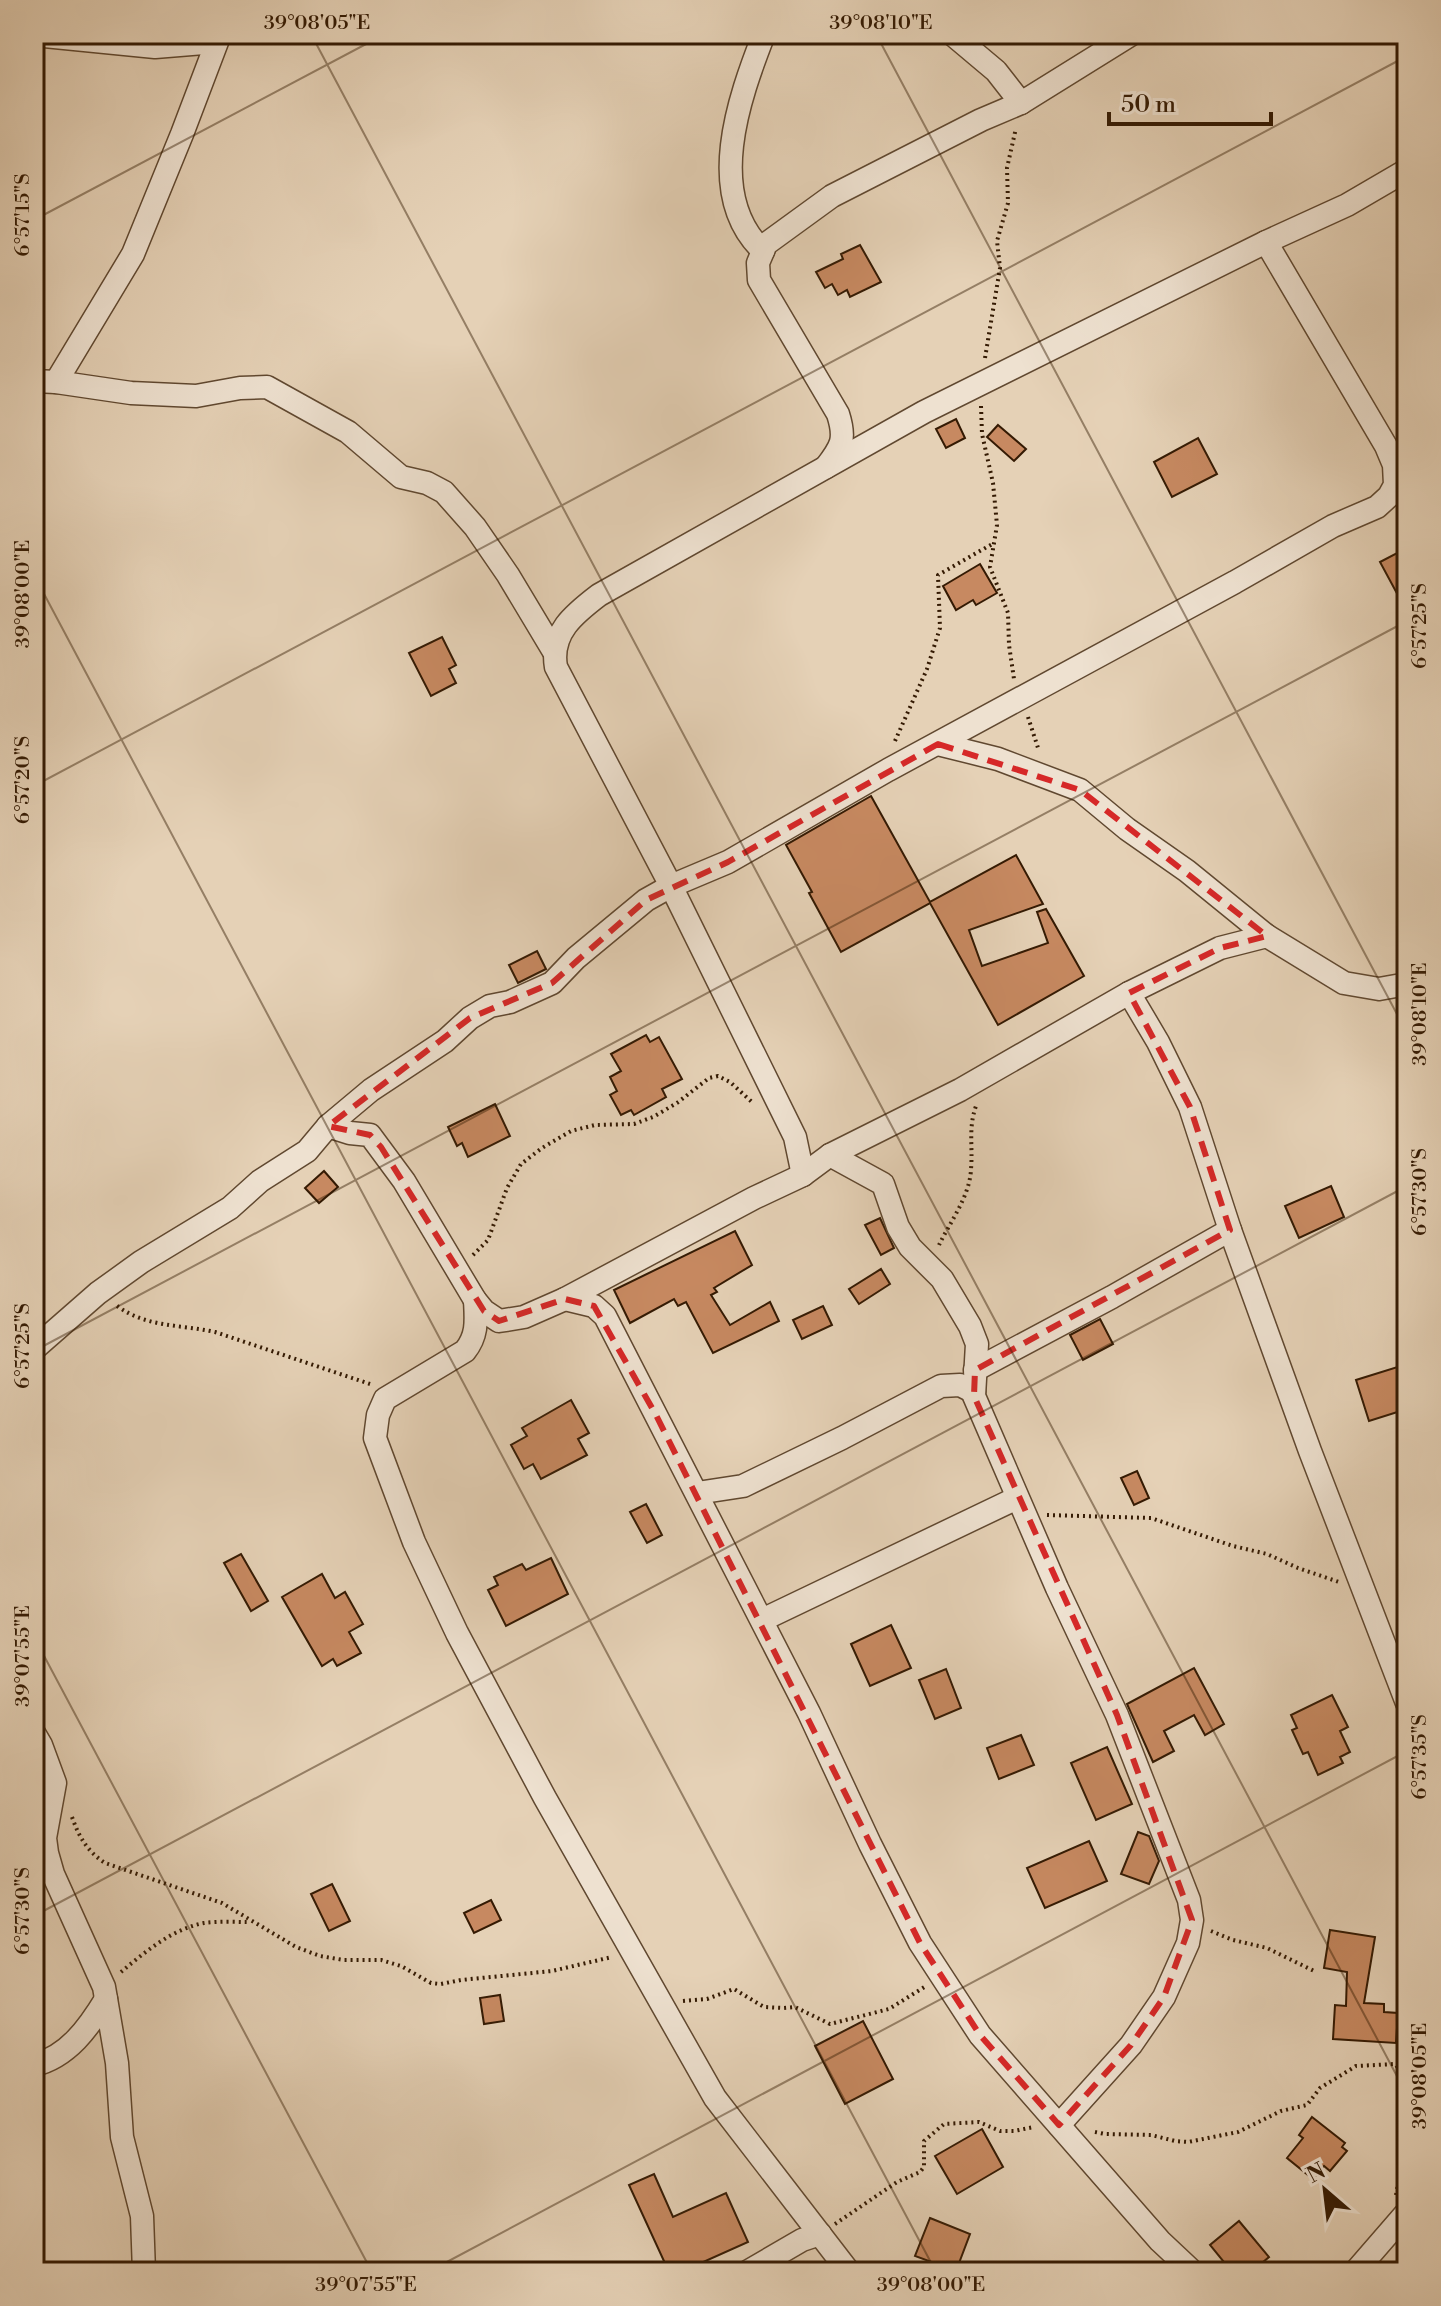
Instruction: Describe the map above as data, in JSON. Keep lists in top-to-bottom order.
{
  "scale_bar": "50 m",
  "north": "top left",
  "coordinates": [
    "39°08'05\"E",
    "39°08'10\"E",
    "6°57'15\"S",
    "39°08'00\"E",
    "6°57'25\"S",
    "6°57'20\"S",
    "6°57'30\"S",
    "39°07'55\"E",
    "6°57'35\"S"
  ]
}
